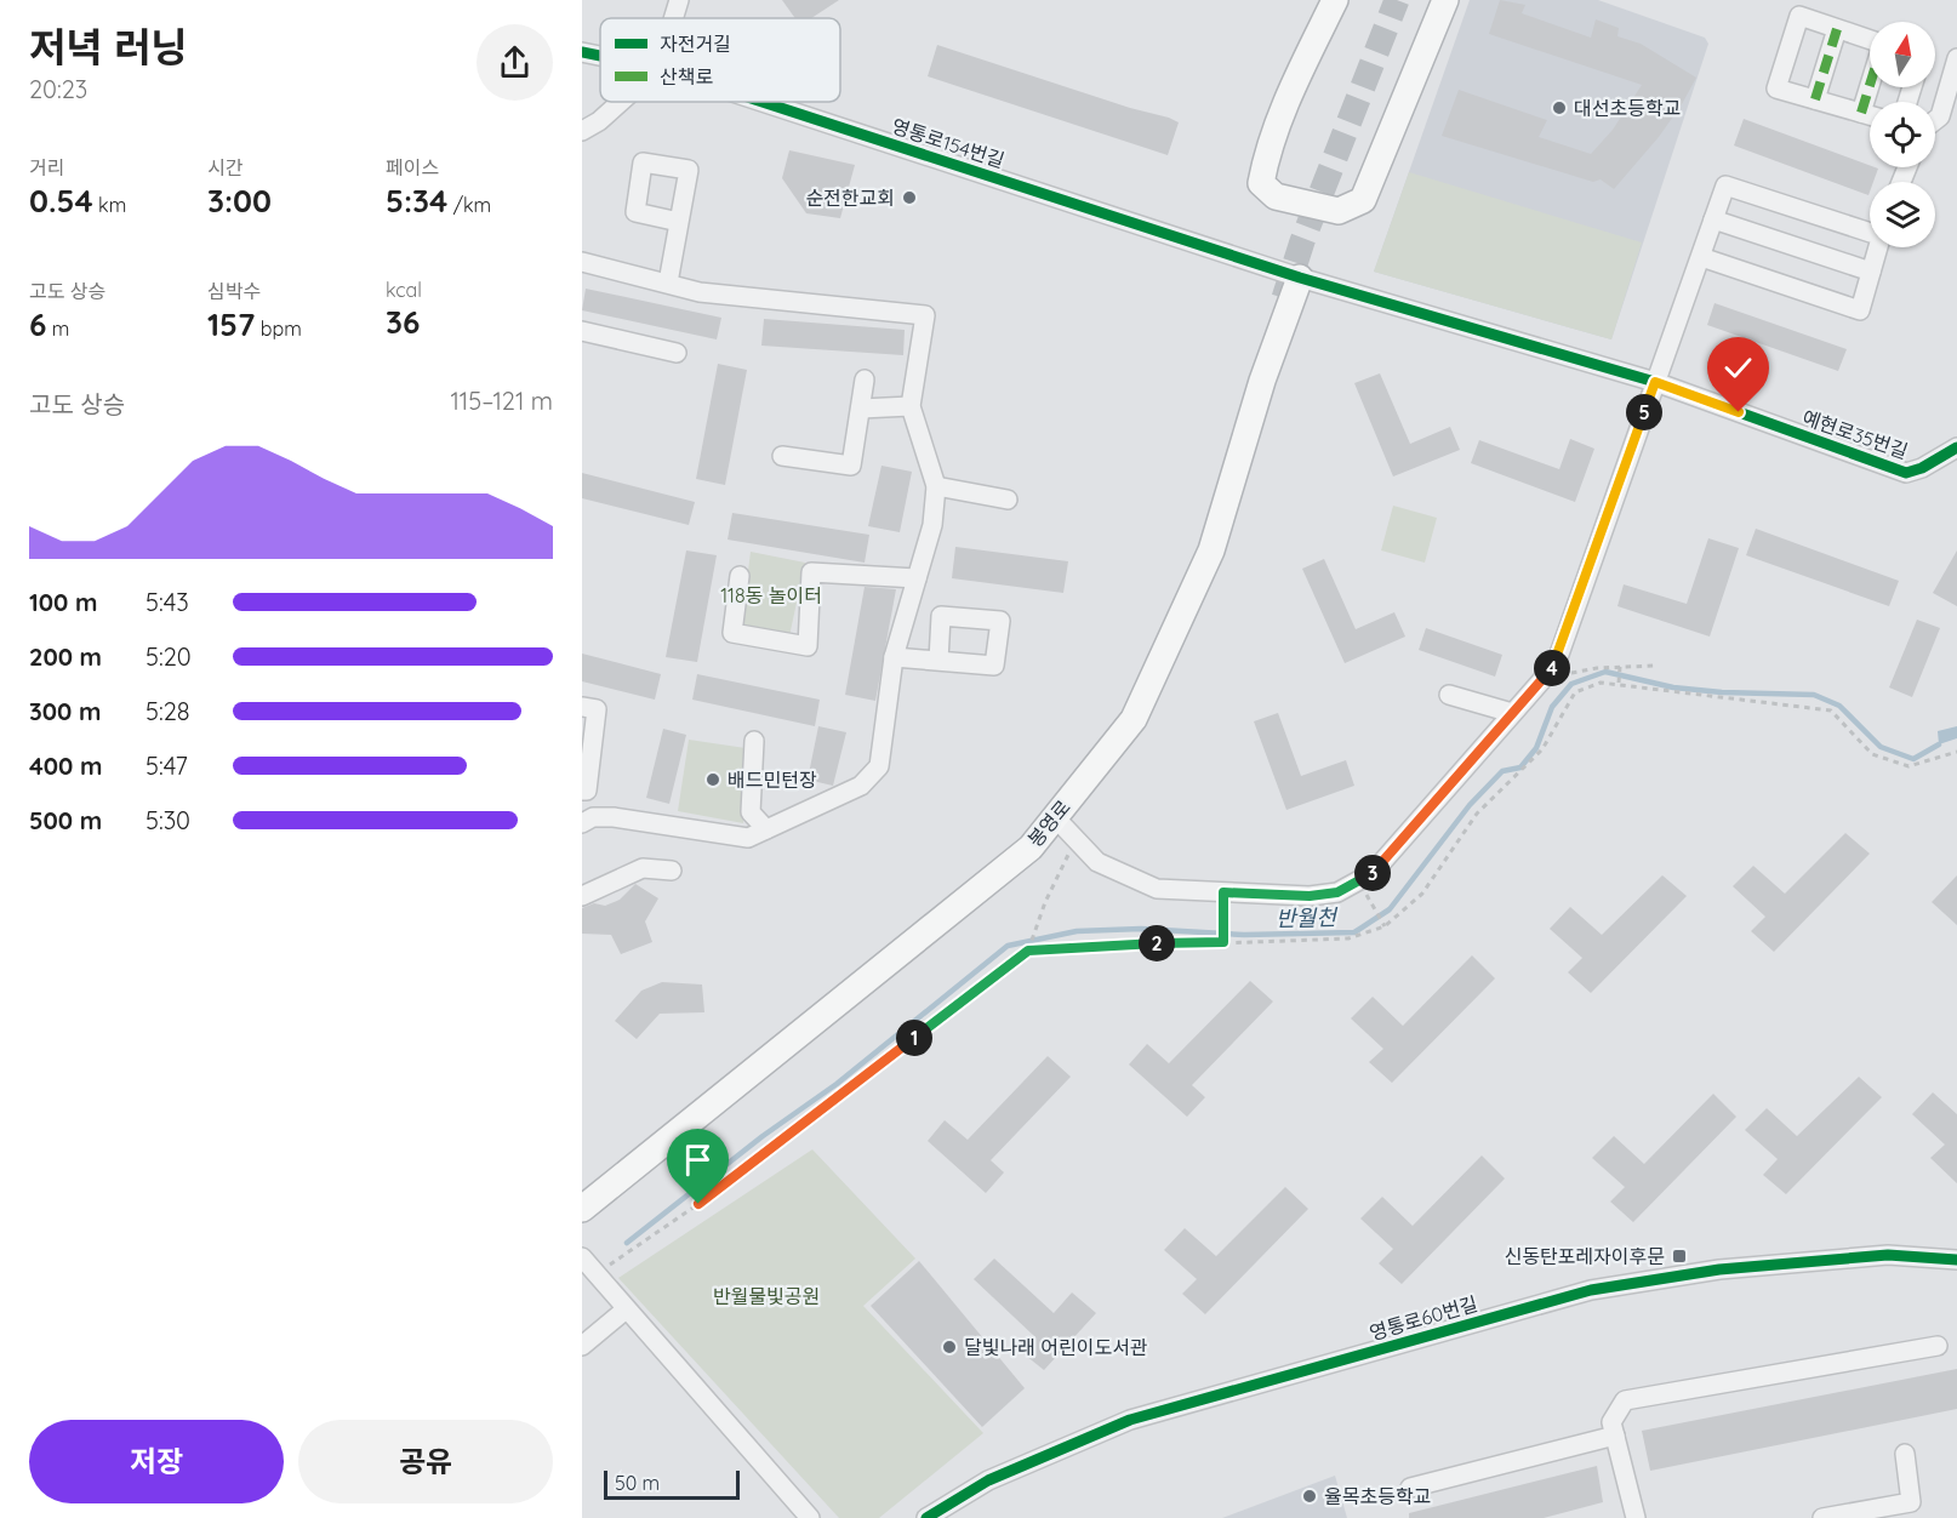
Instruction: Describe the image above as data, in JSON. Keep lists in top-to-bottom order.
{
  "streets": {
    "highway": ["봉영로"],
    "street": ["영통로154번길", "예현로35번길", "영통로60번길"]
  },
  "crossings": [
    ["영통로154번길", "예현로35번길"],
    ["영통로154번길", "봉영로"]
  ],
  "water": ["반월천"],
  "parks": ["118동 놀이터", "반월물빛공원"],
  "places": {
    "other": [
      "대선초등학교",
      "순전한교회",
      "배드민턴장",
      "달빛나래 어린이도서관",
      "율목초등학교"
    ],
    "transit": ["신동탄포레자이후문"]
  },
  "legend": ["자전거길", "산책로"],
  "scale_bar": "50 m",
  "north": "top",
  "page": {
    "heading": ["저녁 러닝", "20:23"],
    "stats": [
      ["거리", "0.54 km"],
      ["시간", "3:00"],
      ["페이스", "5:34 /km"],
      ["고도 상승", "6 m"],
      ["심박수", "157 bpm"],
      ["kcal", "36"]
    ],
    "chart": ["고도 상승", "115–121 m"],
    "pins": [
      "5",
      "4",
      "3",
      "2",
      "1"
    ],
    "list": [
      {
        "name": "100 m",
        "note": "5:43"
      },
      {
        "name": "200 m",
        "note": "5:20"
      },
      {
        "name": "300 m",
        "note": "5:28"
      },
      {
        "name": "400 m",
        "note": "5:47"
      },
      {
        "name": "500 m",
        "note": "5:30"
      }
    ],
    "buttons": ["저장", "공유"],
    "scale": "50 m"
  }
}
